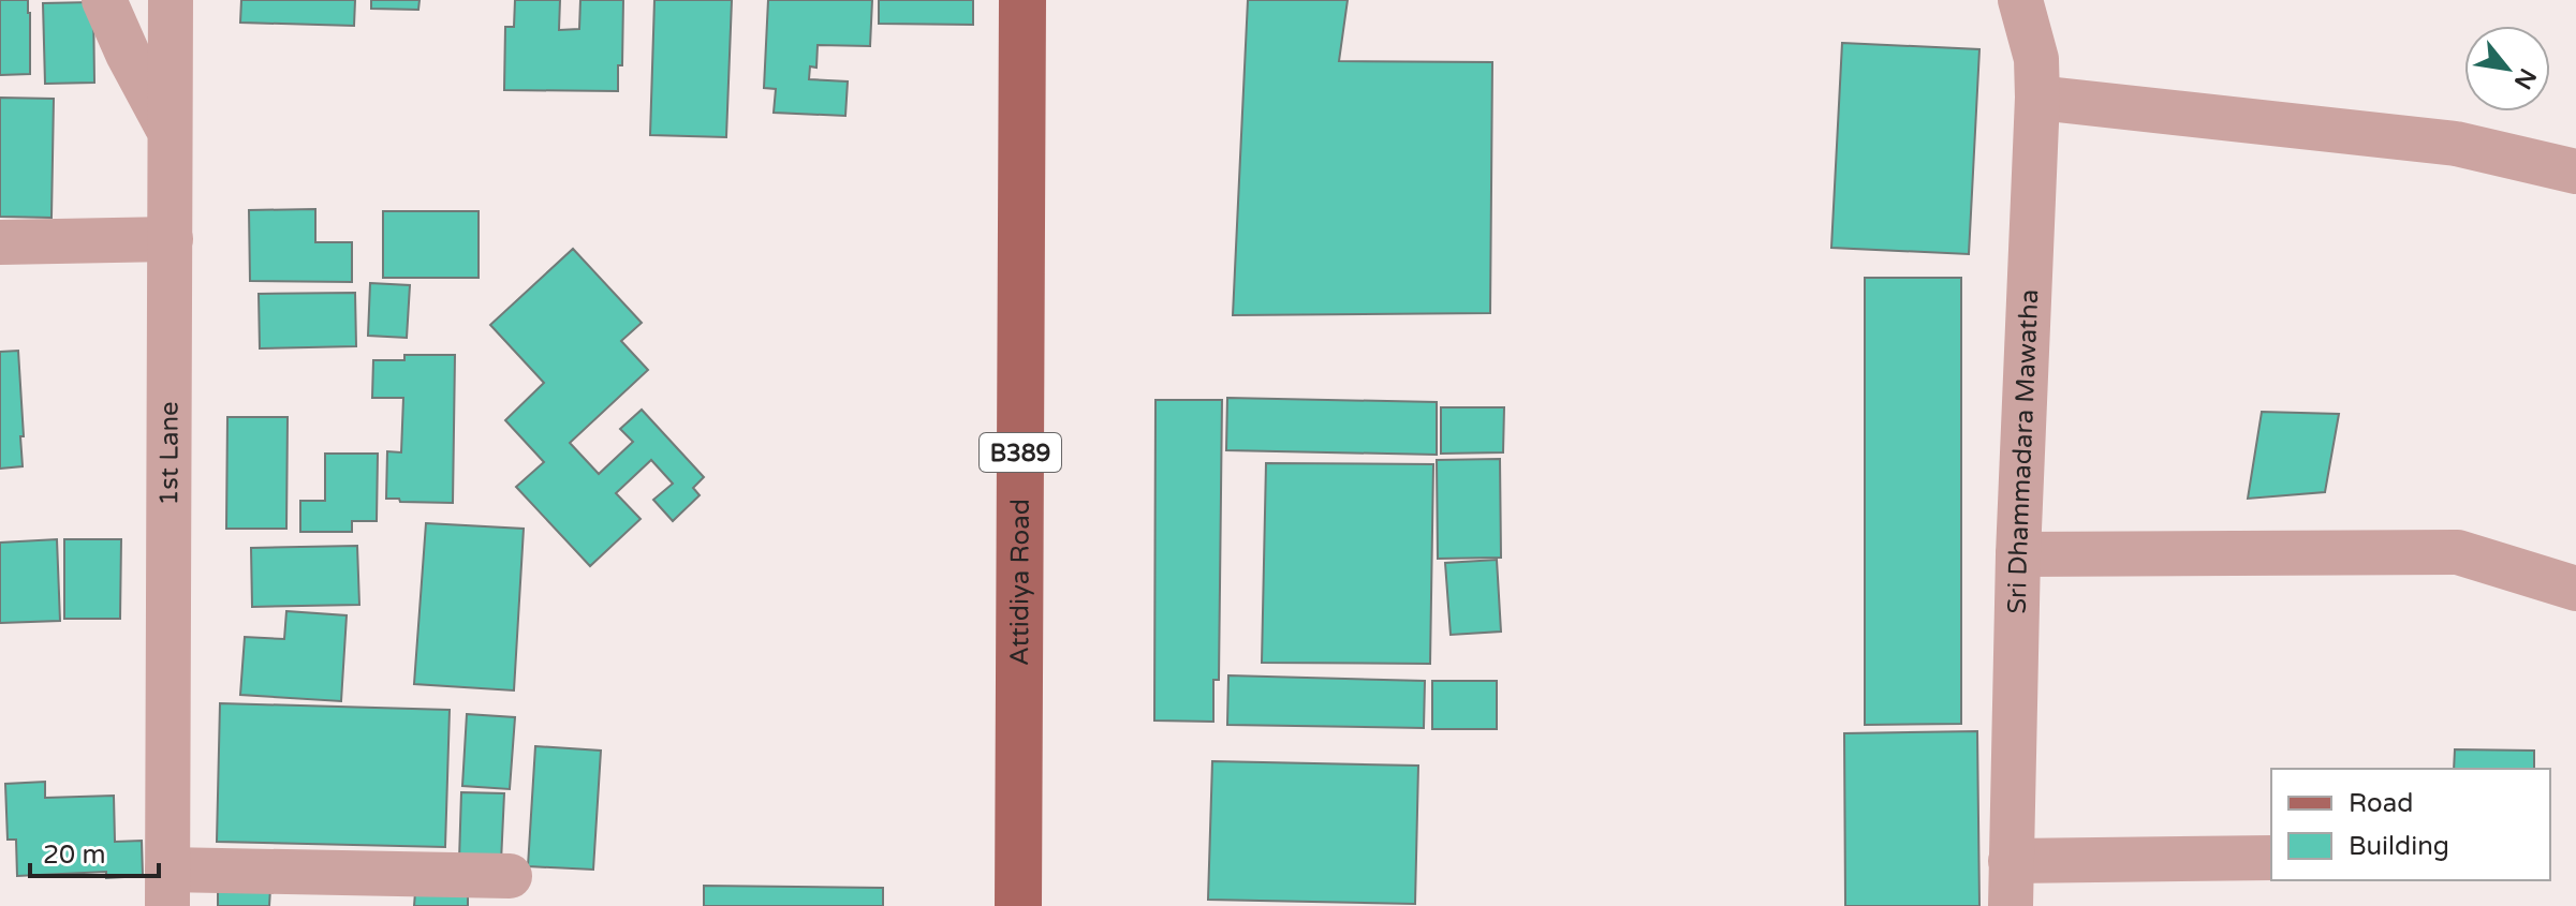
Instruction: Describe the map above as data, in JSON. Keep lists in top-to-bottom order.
{
  "streets": {
    "main road": ["B389", "Attidiya Road"],
    "street": ["Sri Dhammadara Mawatha", "1st Lane"]
  },
  "legend": ["Road", "Building"],
  "scale_bar": "20 m",
  "north": "bottom right"
}
